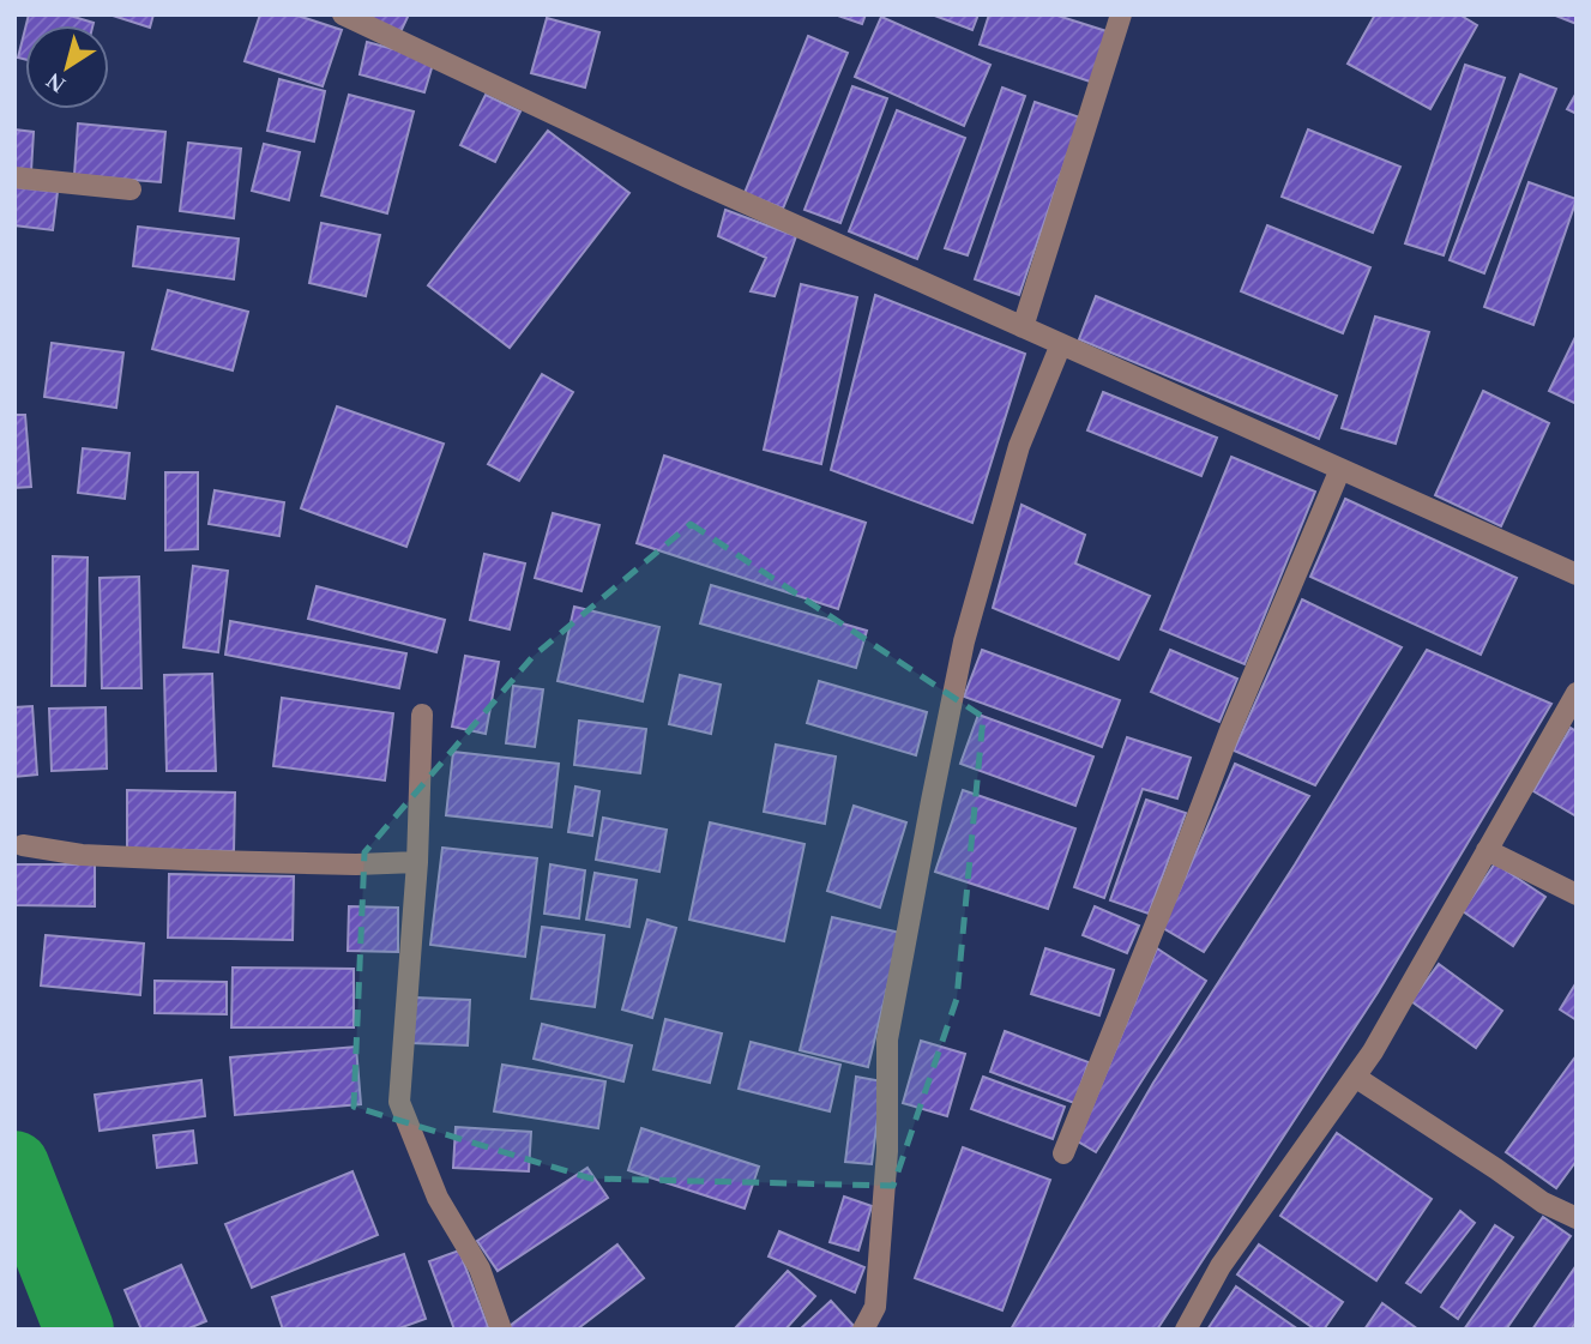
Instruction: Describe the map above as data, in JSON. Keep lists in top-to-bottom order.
{
  "north": "bottom left"
}
